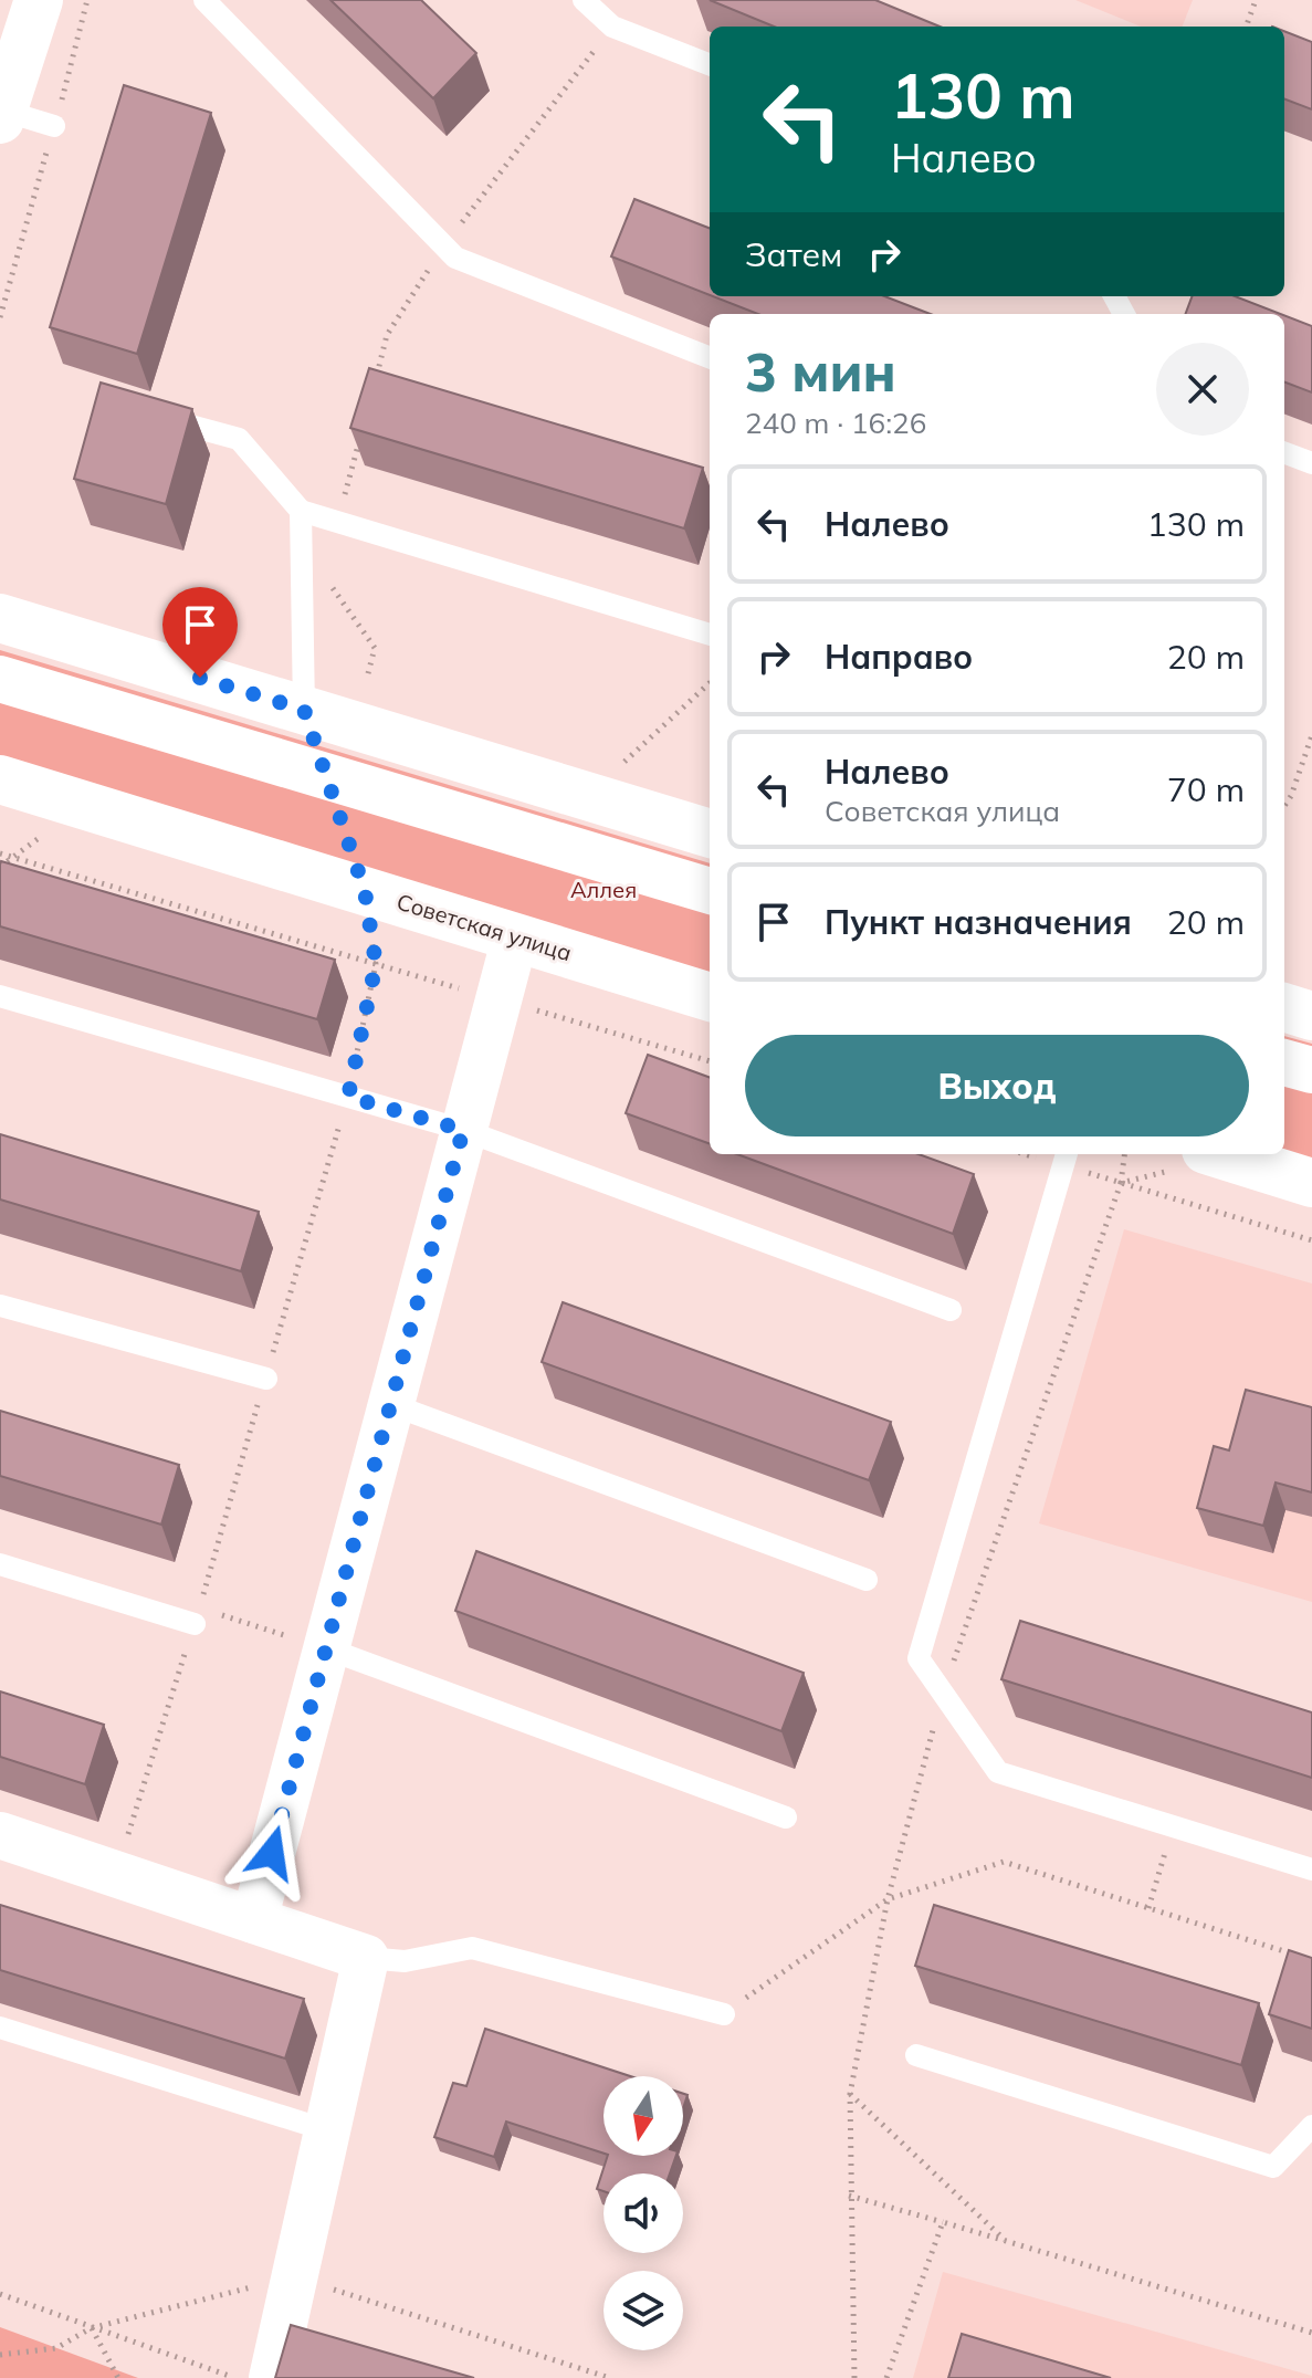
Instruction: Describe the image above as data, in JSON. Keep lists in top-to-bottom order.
{
  "streets": {
    "street": ["Советская улица"]
  },
  "parks": ["Аллея"],
  "north": "bottom",
  "page": {
    "turn": ["130 m", "Налево"],
    "then": "Затем",
    "heading": ["3 мин", "240 m · 16:26"],
    "list": [
      {
        "name": "Налево",
        "value": "130 m"
      },
      {
        "name": "Направо",
        "value": "20 m"
      },
      {
        "name": "Налево",
        "note": "Советская улица",
        "value": "70 m"
      },
      {
        "name": "Пункт назначения",
        "value": "20 m"
      }
    ],
    "buttons": "Выход"
  }
}
